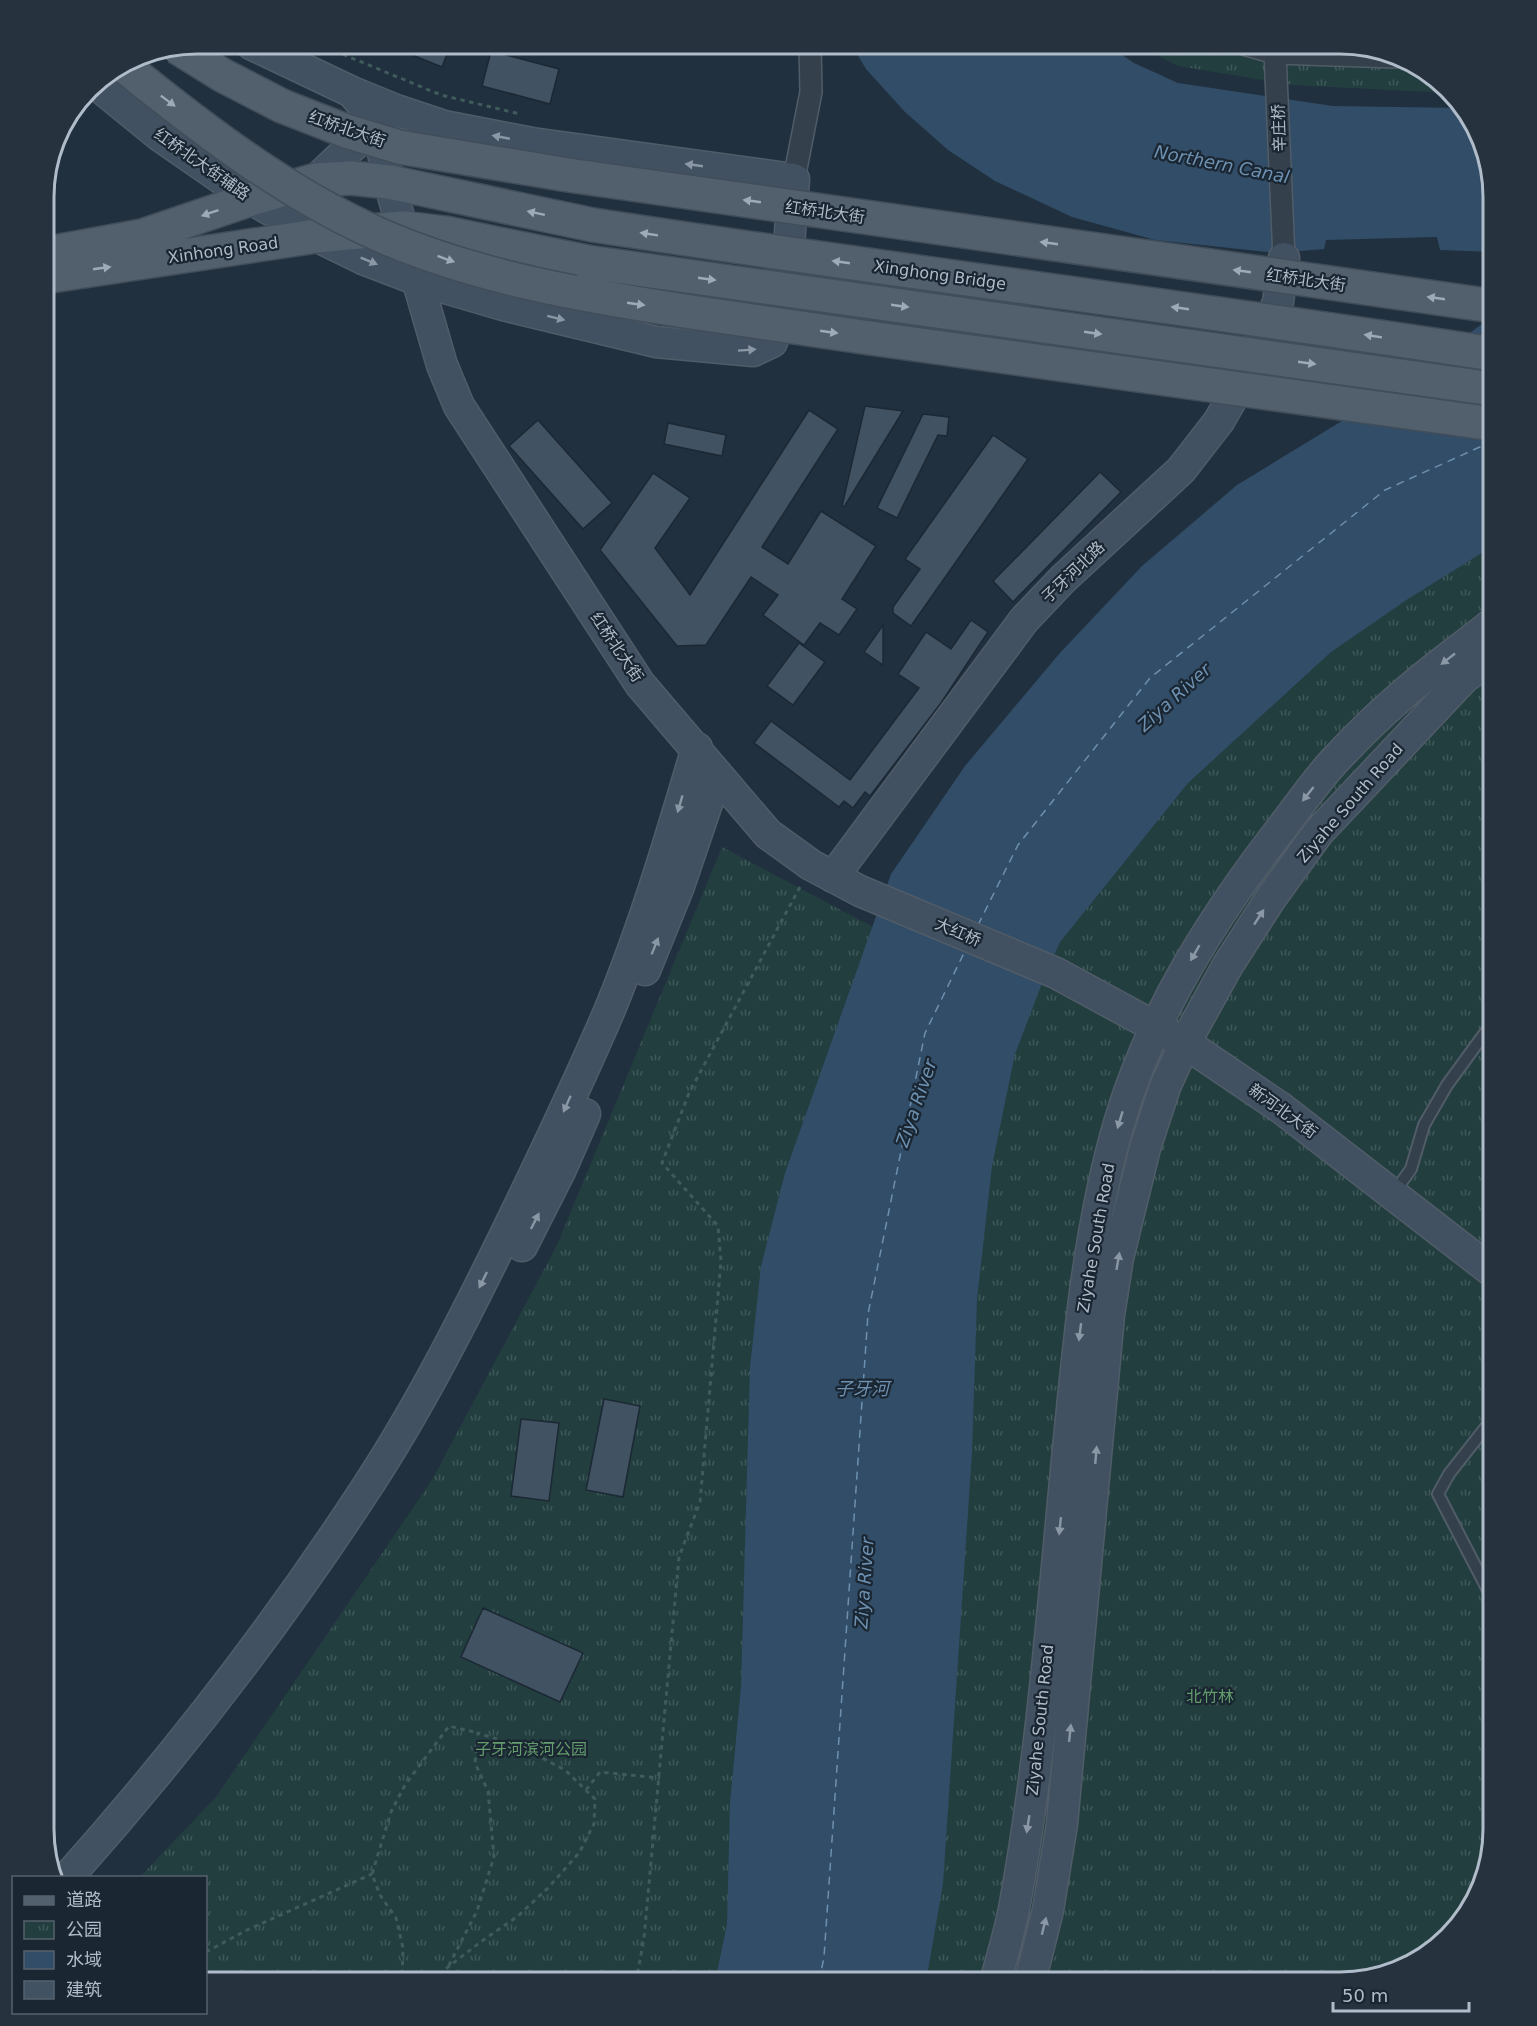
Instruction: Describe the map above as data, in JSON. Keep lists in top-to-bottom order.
{
  "streets": {
    "main road": ["红桥北大街", "Xinhong Road", "Xinghong Bridge"],
    "street": [
      "辛庄桥",
      "红桥北大街辅路",
      "子牙河北路",
      "Ziyahe South Road",
      "大红桥",
      "新河北大街"
    ]
  },
  "crossings": [
    ["辛庄桥", "子牙河北路"],
    ["红桥北大街", "红桥北大街辅路"],
    ["红桥北大街", "Xinhong Road"],
    ["红桥北大街", "Xinghong Bridge"],
    ["红桥北大街", "子牙河北路"],
    ["红桥北大街", "大红桥"],
    ["红桥北大街辅路", "Xinhong Road"],
    ["Xinhong Road", "Xinghong Bridge"],
    ["Ziyahe South Road", "新河北大街"],
    ["大红桥", "新河北大街"]
  ],
  "water": ["Northern Canal", "Ziya River", "子牙河"],
  "parks": ["北竹林", "子牙河滨河公园"],
  "legend": [
    "道路",
    "公园",
    "水域",
    "建筑"
  ],
  "scale_bar": "50 m"
}
